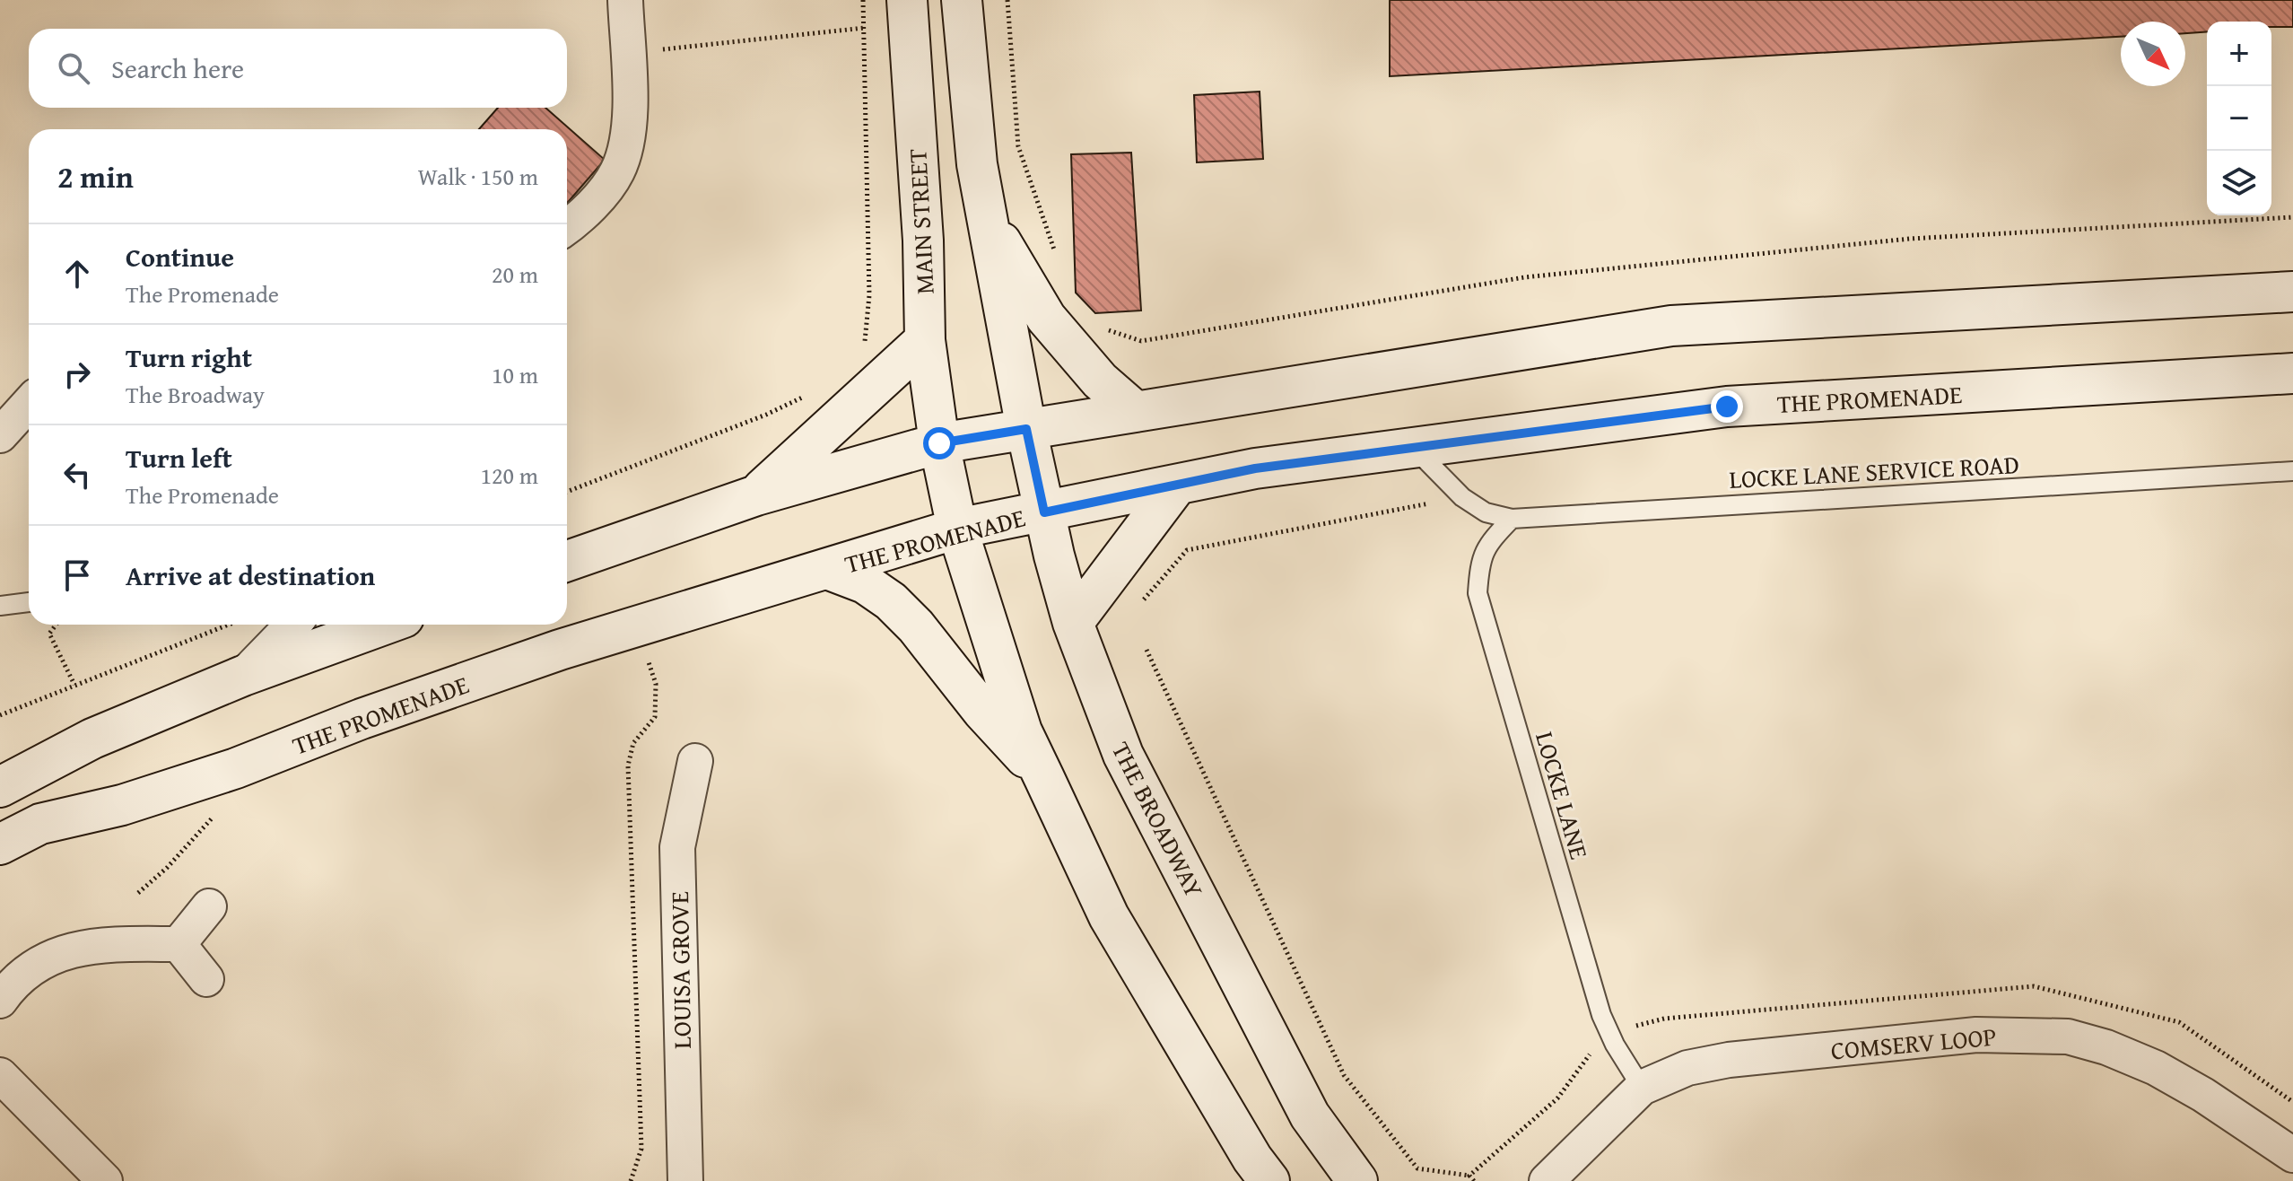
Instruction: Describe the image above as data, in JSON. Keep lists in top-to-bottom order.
{
  "streets": {
    "main road": ["MAIN STREET", "THE PROMENADE", "THE BROADWAY"],
    "street": ["LOUISA GROVE", "COMSERV LOOP"],
    "lane": ["LOCKE LANE SERVICE ROAD", "LOCKE LANE"]
  },
  "crossings": [
    ["THE PROMENADE", "LOCKE LANE SERVICE ROAD"],
    ["THE PROMENADE", "THE BROADWAY"],
    ["LOCKE LANE SERVICE ROAD", "LOCKE LANE"],
    ["LOCKE LANE", "COMSERV LOOP"]
  ],
  "north": "bottom right",
  "page": {
    "map_buttons": ["+", "−"],
    "search": "Search here",
    "heading": ["2 min", "Walk · 150 m"],
    "list": [
      ["Continue", "The Promenade", "20 m"],
      ["Turn right", "The Broadway", "10 m"],
      ["Turn left", "The Promenade", "120 m"],
      "Arrive at destination"
    ]
  }
}
